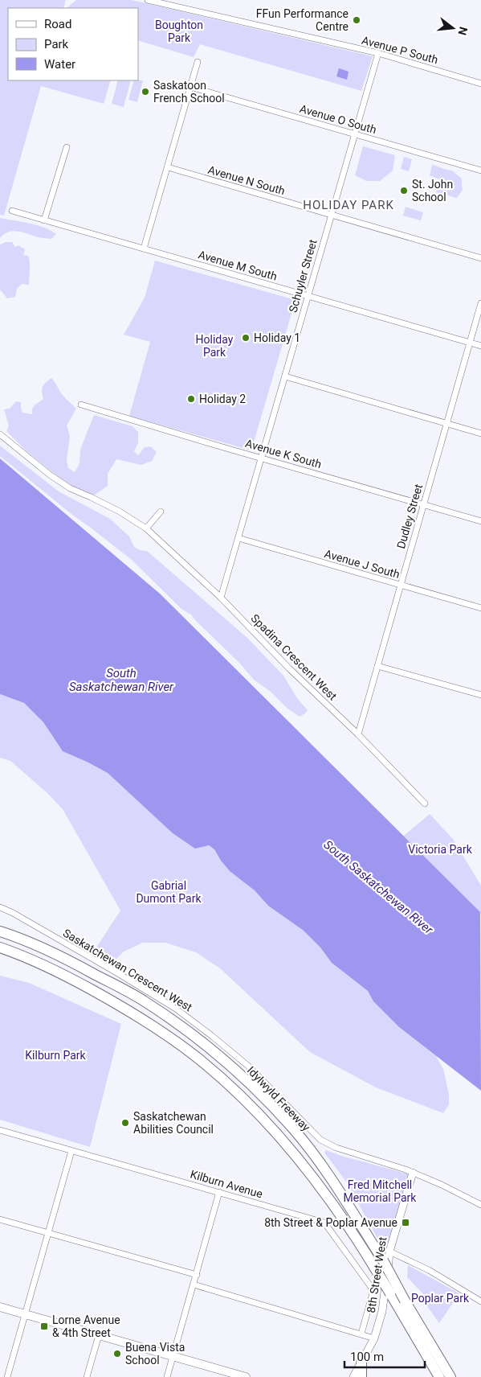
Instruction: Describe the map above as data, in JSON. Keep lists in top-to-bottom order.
{
  "streets": {
    "highway": ["Idylwyld Freeway"],
    "street": [
      "Avenue P South",
      "Avenue O South",
      "Avenue N South",
      "Avenue M South",
      "Schuyler Street",
      "Avenue K South",
      "Dudley Street",
      "Avenue J South",
      "Spadina Crescent West",
      "Saskatchewan Crescent West",
      "Kilburn Avenue",
      "8th Street West"
    ]
  },
  "crossings": [
    ["Avenue P South", "Schuyler Street"],
    ["Avenue O South", "Schuyler Street"],
    ["Avenue N South", "Schuyler Street"],
    ["Avenue M South", "Schuyler Street"],
    ["Avenue M South", "Dudley Street"],
    ["Schuyler Street", "Avenue K South"],
    ["Schuyler Street", "Avenue J South"],
    ["Schuyler Street", "Spadina Crescent West"],
    ["Avenue K South", "Dudley Street"],
    ["Dudley Street", "Avenue J South"],
    ["Dudley Street", "Spadina Crescent West"],
    ["Saskatchewan Crescent West", "8th Street West"]
  ],
  "districts": ["HOLIDAY PARK"],
  "water": ["South Saskatchewan River"],
  "parks": [
    "Boughton Park",
    "Holiday Park",
    "Victoria Park",
    "Gabrial Dumont Park",
    "Kilburn Park",
    "Fred Mitchell Memorial Park",
    "Poplar Park"
  ],
  "places": {
    "other": [
      "FFun Performance Centre",
      "Saskatoon French School",
      "St. John School",
      "Holiday 1",
      "Holiday 2",
      "Saskatchewan Abilities Council",
      "Buena Vista School"
    ],
    "transit": ["8th Street & Poplar Avenue", "Lorne Avenue & 4th Street"]
  },
  "legend": ["Road", "Park", "Water"],
  "scale_bar": "100 m",
  "north": "right"
}
